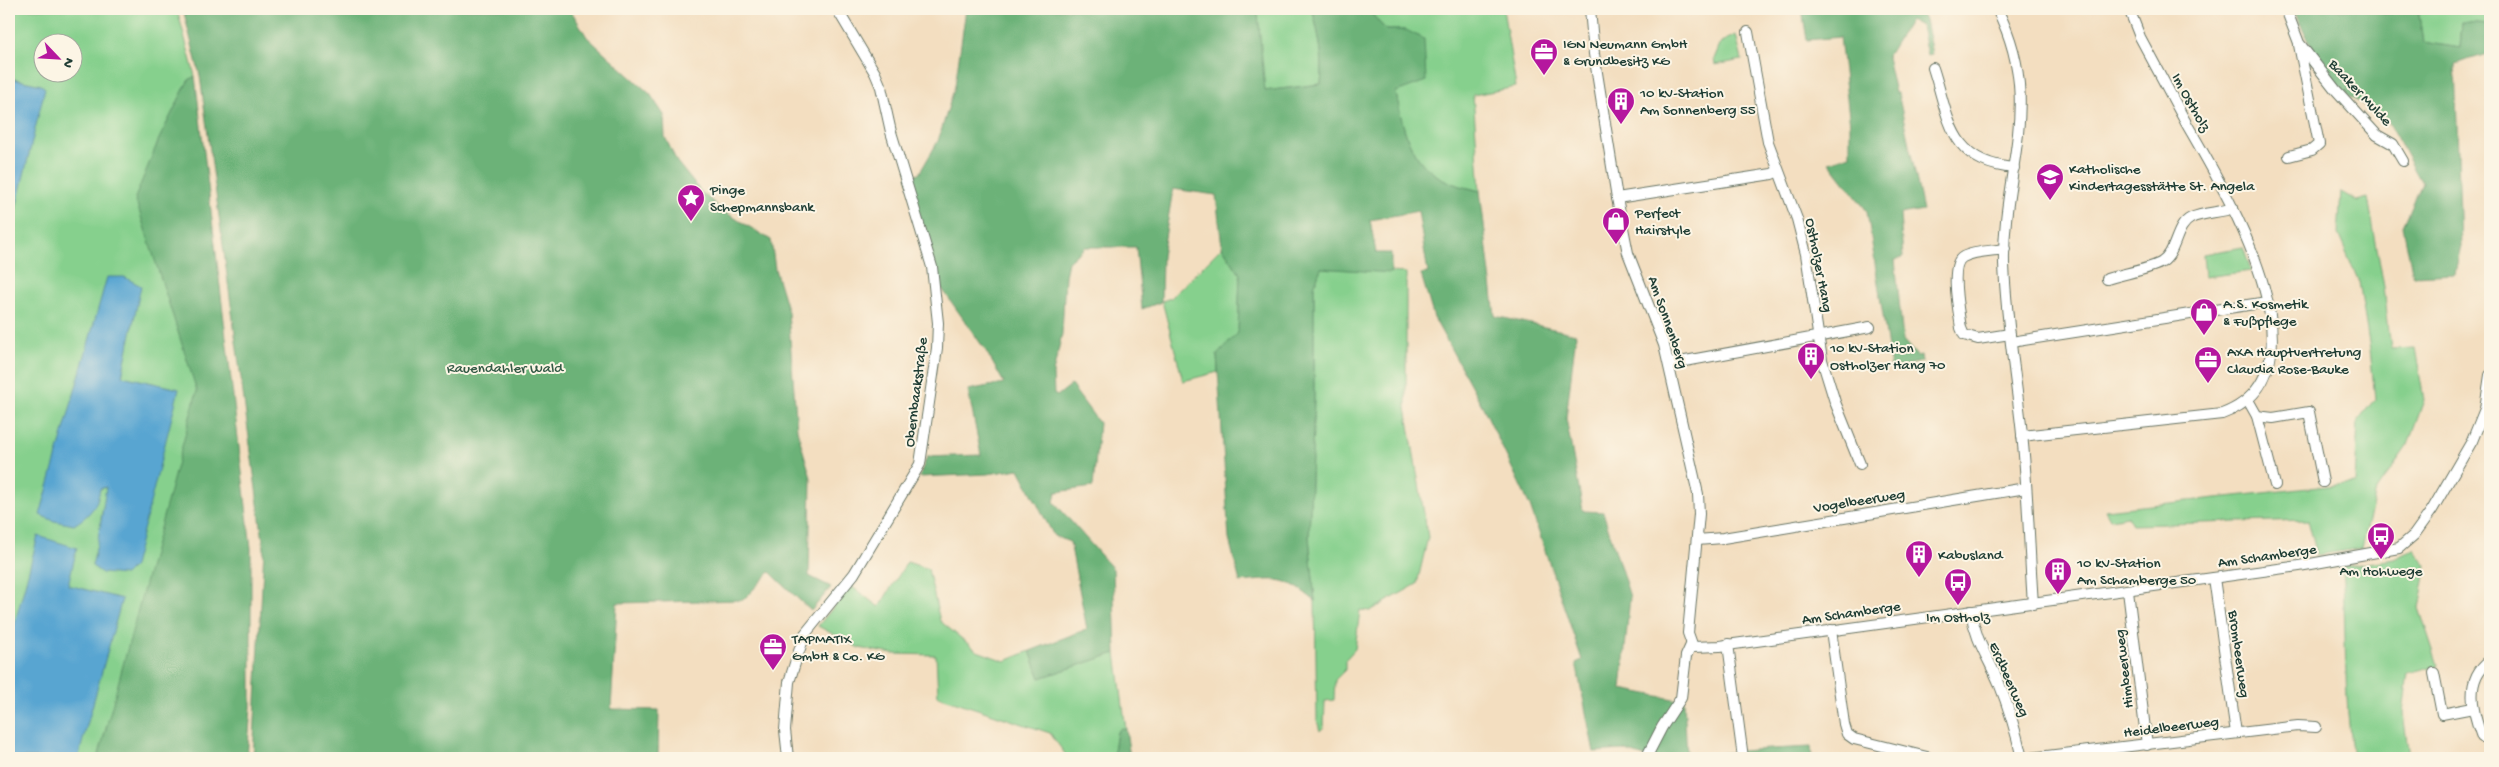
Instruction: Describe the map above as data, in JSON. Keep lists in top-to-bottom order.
{
  "streets": {
    "street": [
      "Baaker Mulde",
      "Im Ostholz",
      "Ostholzer Hang",
      "Am Sonnenberg",
      "Obernbaakstraße",
      "Vogelbeerweg",
      "Am Schamberge",
      "Brombeerweg",
      "Himbeerweg",
      "Erdbeerweg",
      "Heidelbeerweg"
    ]
  },
  "crossings": [
    ["Am Sonnenberg", "Vogelbeerweg"],
    ["Am Schamberge", "Brombeerweg"],
    ["Am Schamberge", "Himbeerweg"],
    ["Am Schamberge", "Erdbeerweg"],
    ["Brombeerweg", "Heidelbeerweg"],
    ["Himbeerweg", "Heidelbeerweg"]
  ],
  "parks": ["Rauendahler Wald"],
  "places": {
    "office": ["IGN Neumann GmbH & Grundbesitz KG", "AXA Hauptvertretung Claudia Rose-Bauke", "TAPMATIX GmbH & Co. KG"],
    "building": [
      "10 kV-Station Am Sonnenberg 55",
      "10 kV-Station Ostholzer Hang 70",
      "Kabusland",
      "10 kV-Station Am Schamberge 50"
    ],
    "school or university": ["Katholische Kindertagesstätte St. Angela"],
    "place": ["Pinge Schepmannsbank"],
    "shop": ["Perfect Hairstyle", "A.S. Kosmetik & Fußpflege"],
    "bus stop": ["Am Hohwege", "Im Ostholz"]
  },
  "north": "bottom right"
}
